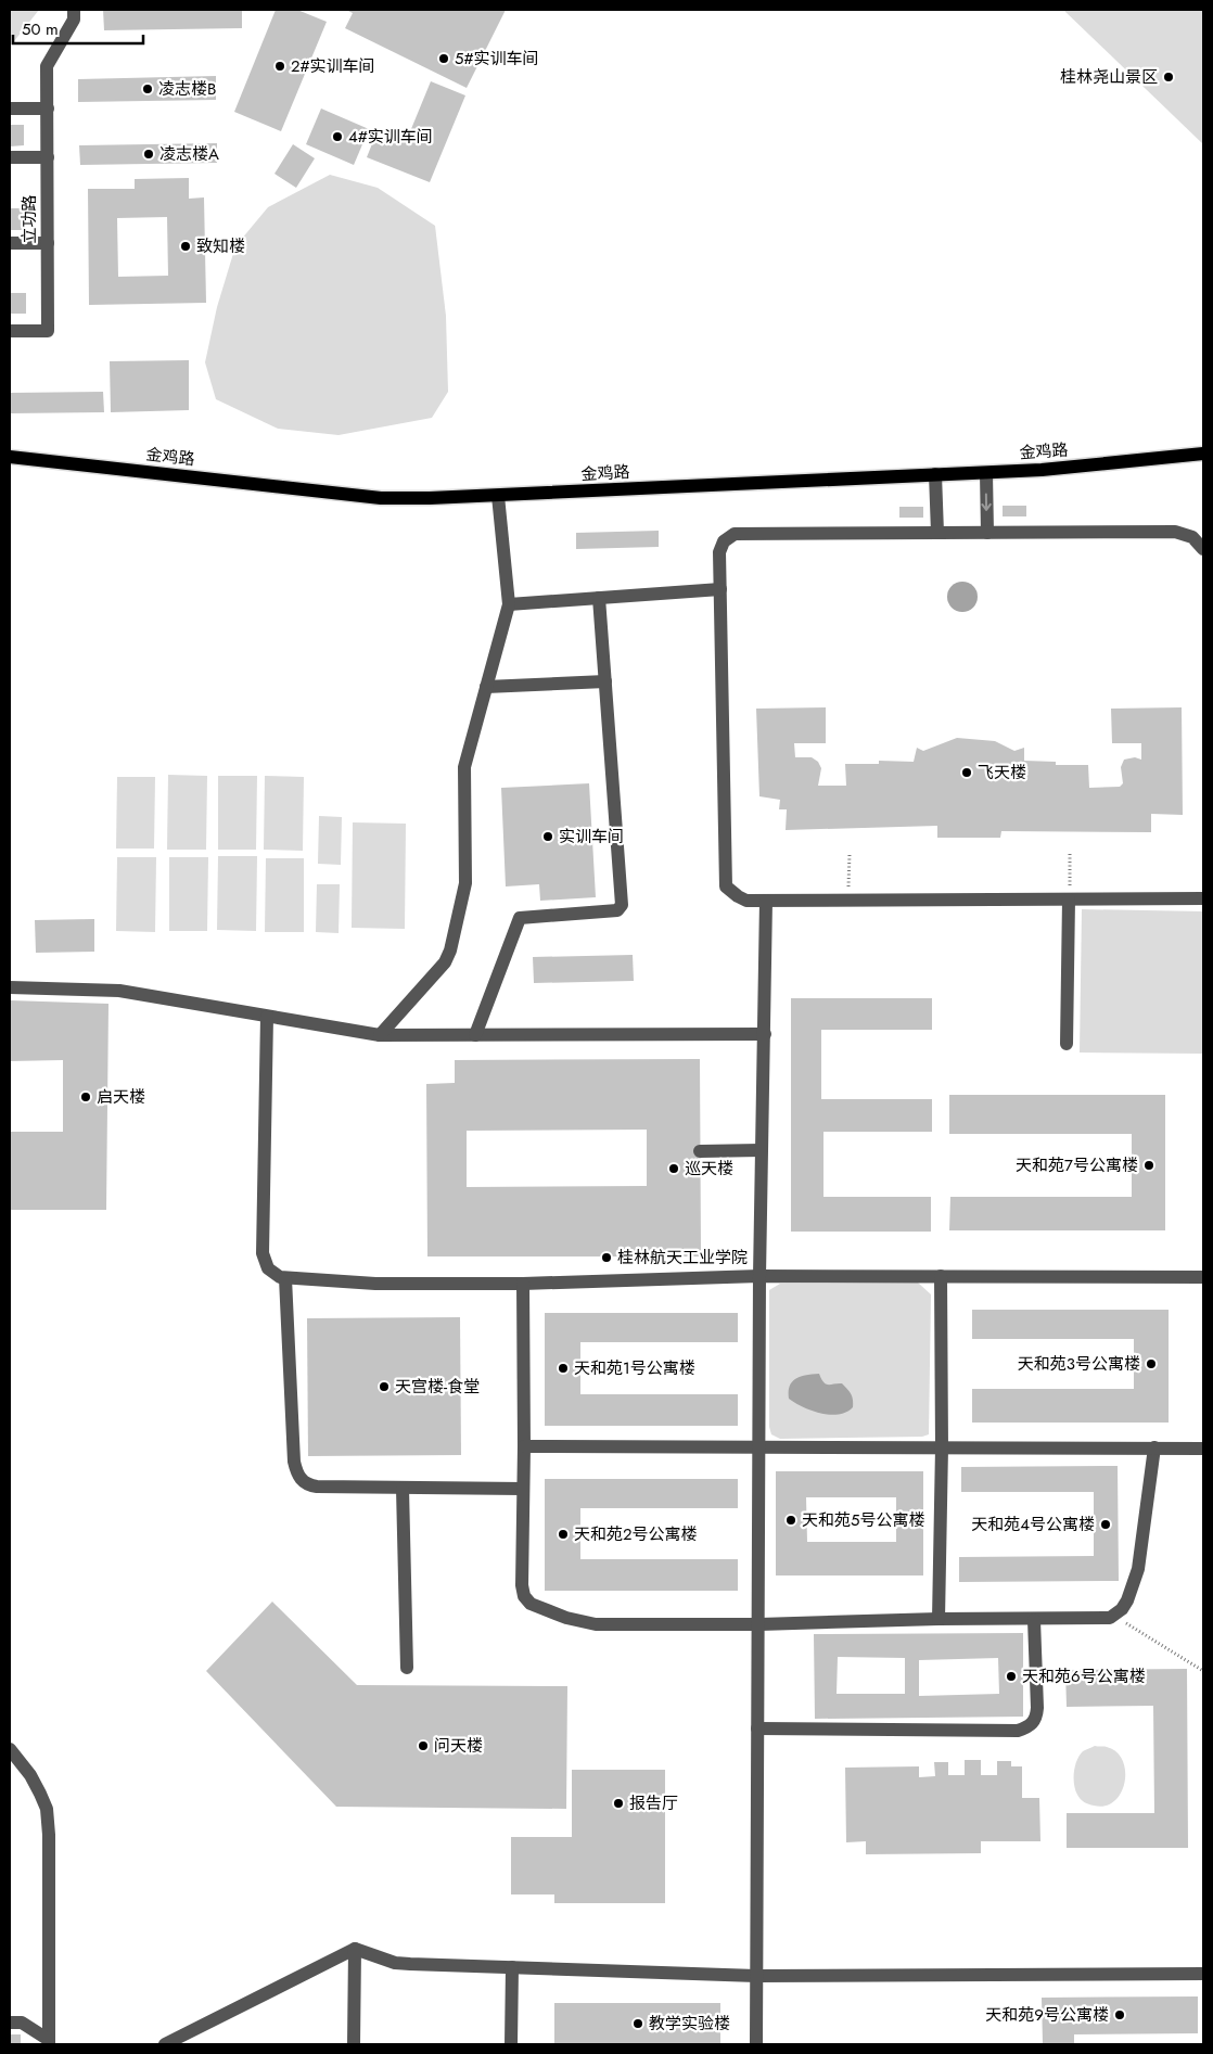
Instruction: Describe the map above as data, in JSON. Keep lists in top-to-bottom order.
{
  "streets": {
    "main road": ["金鸡路"],
    "lane": ["立功路"]
  },
  "places": [
    "5#实训车间",
    "2#实训车间",
    "桂林尧山景区",
    "凌志楼B",
    "4#实训车间",
    "凌志楼A",
    "致知楼",
    "飞天楼",
    "实训车间",
    "启天楼",
    "天和苑7号公寓楼",
    "巡天楼",
    "桂林航天工业学院",
    "天和苑3号公寓楼",
    "天和苑1号公寓楼",
    "天宫楼-食堂",
    "天和苑5号公寓楼",
    "天和苑4号公寓楼",
    "天和苑2号公寓楼",
    "天和苑6号公寓楼",
    "问天楼",
    "报告厅",
    "天和苑9号公寓楼",
    "教学实验楼"
  ],
  "scale_bar": "50 m"
}
